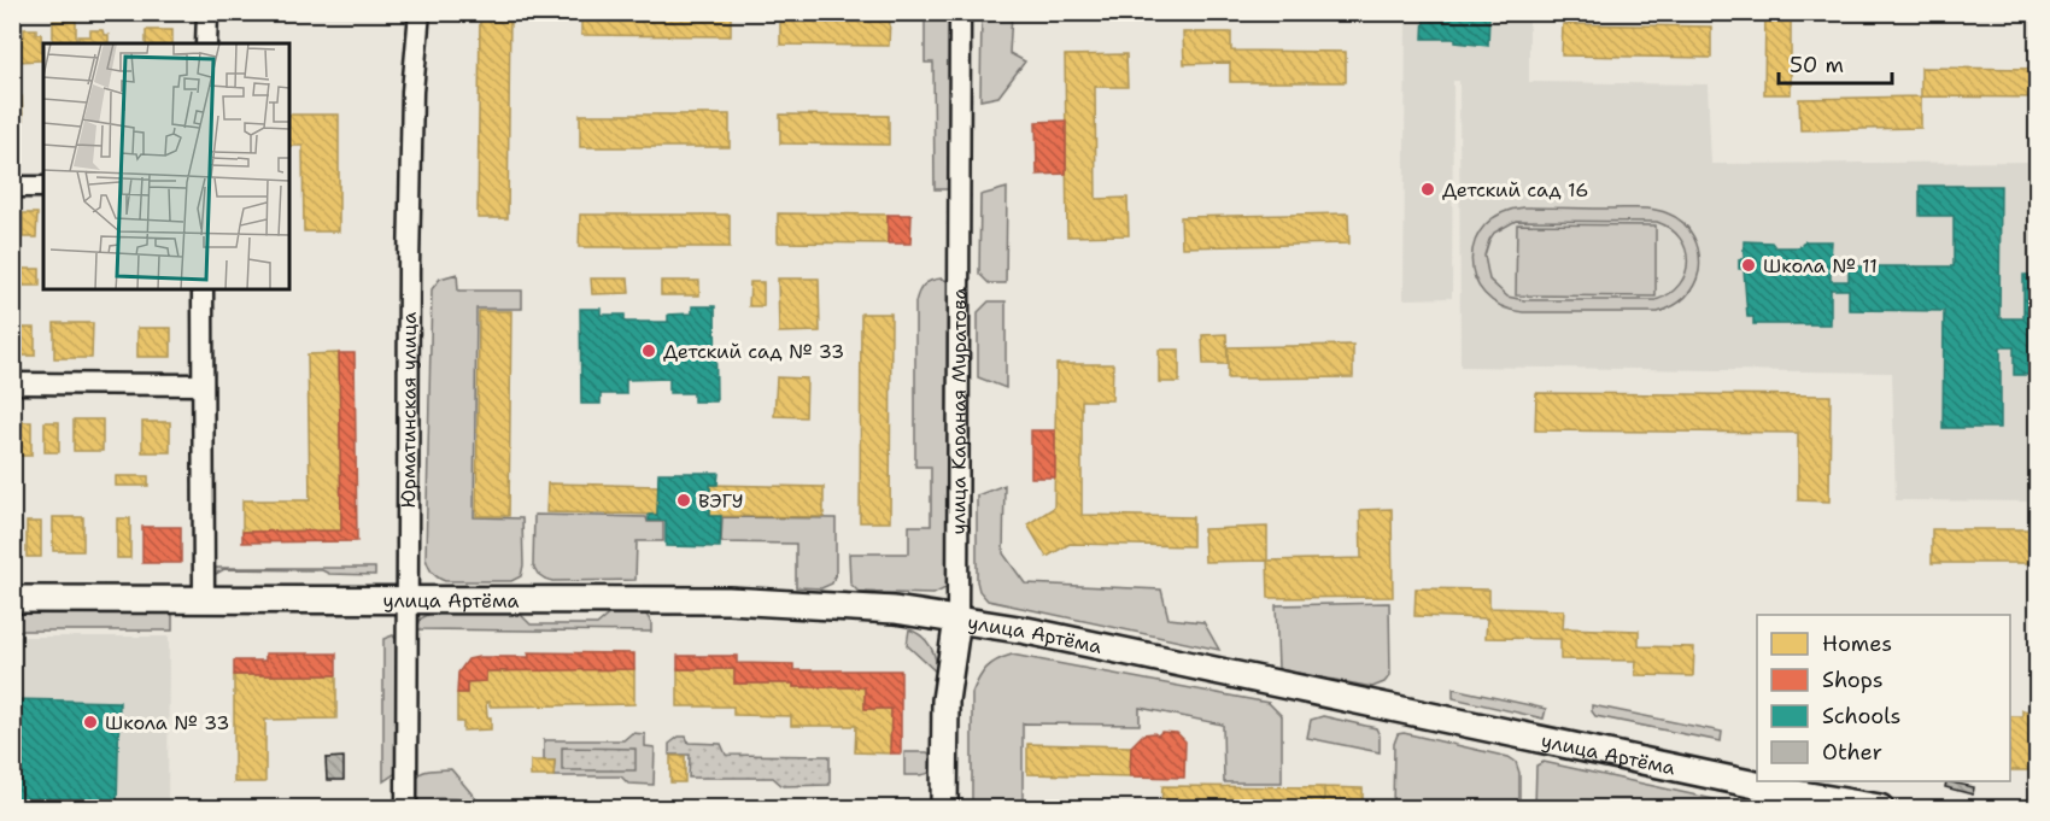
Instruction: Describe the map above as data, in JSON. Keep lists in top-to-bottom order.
{
  "streets": {
    "main road": ["улица Караная Муратова", "улица Артёма"],
    "street": ["Юрматинская улица"]
  },
  "crossings": [
    ["Юрматинская улица", "улица Артёма"],
    ["улица Караная Муратова", "улица Артёма"]
  ],
  "places": [
    "Детский сад 16",
    "Школа № 11",
    "Детский сад № 33",
    "ВЭГУ",
    "Школа № 33"
  ],
  "legend": [
    "Homes",
    "Shops",
    "Schools",
    "Other"
  ],
  "scale_bar": "50 m"
}
